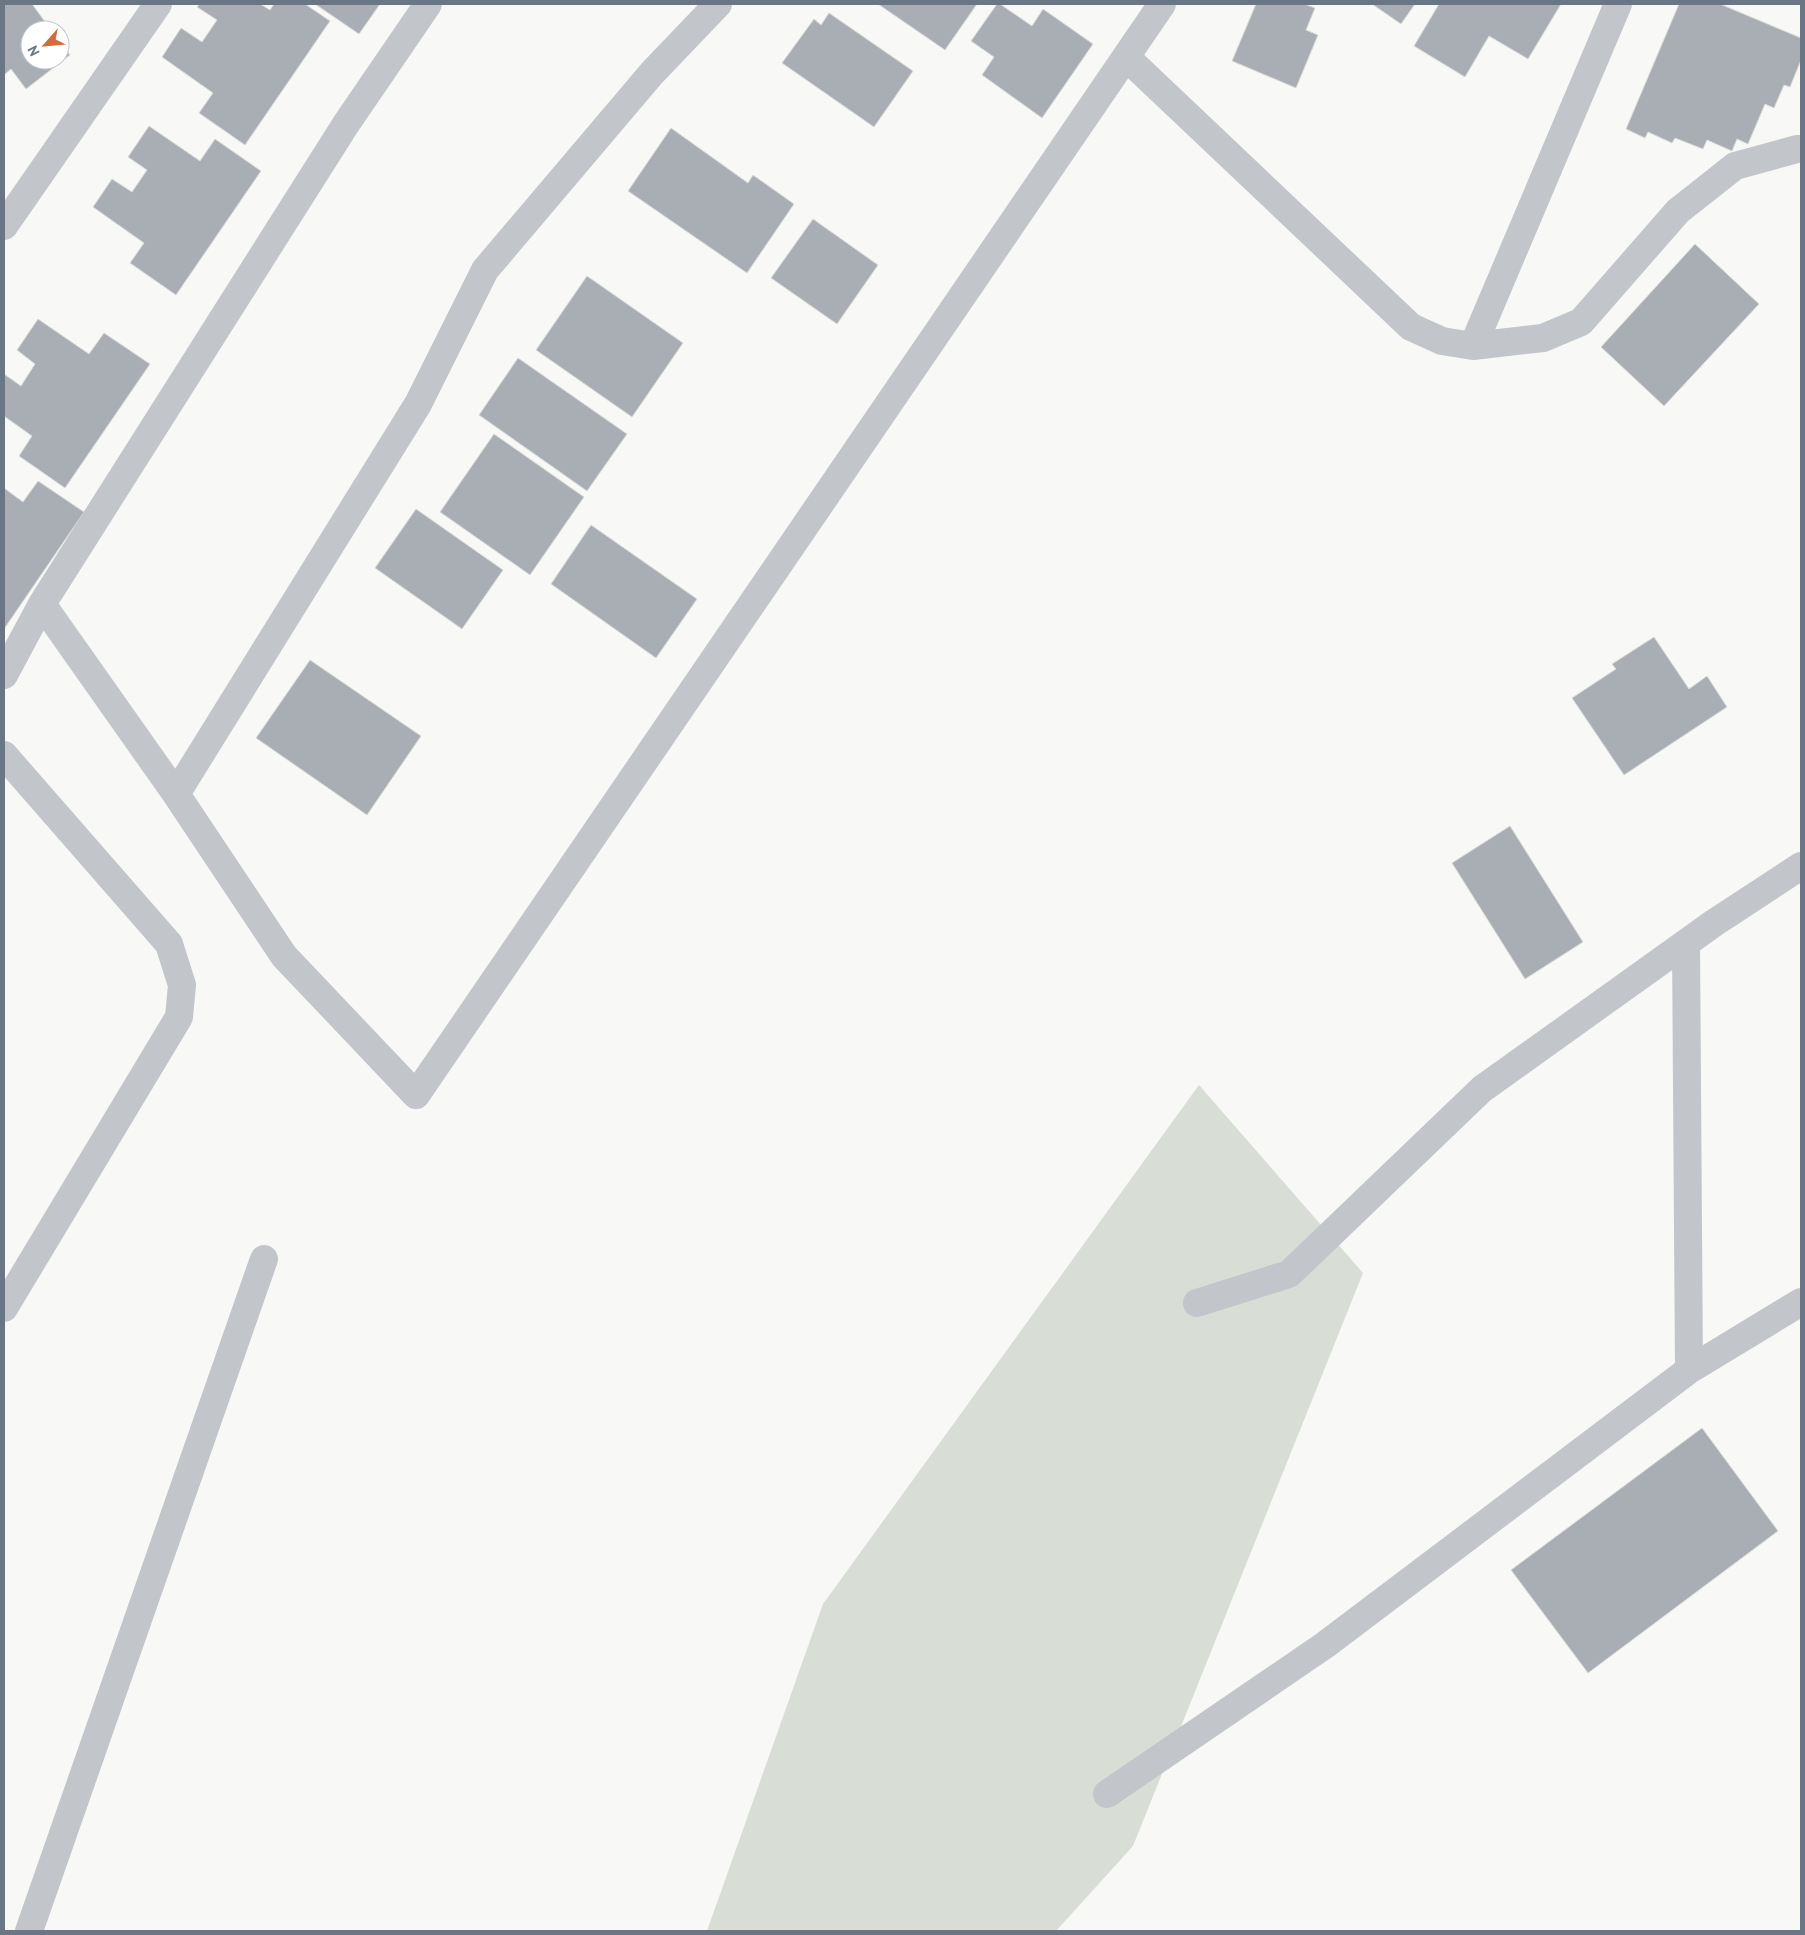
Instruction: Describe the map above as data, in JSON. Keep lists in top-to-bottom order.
{
  "north": "bottom left"
}
